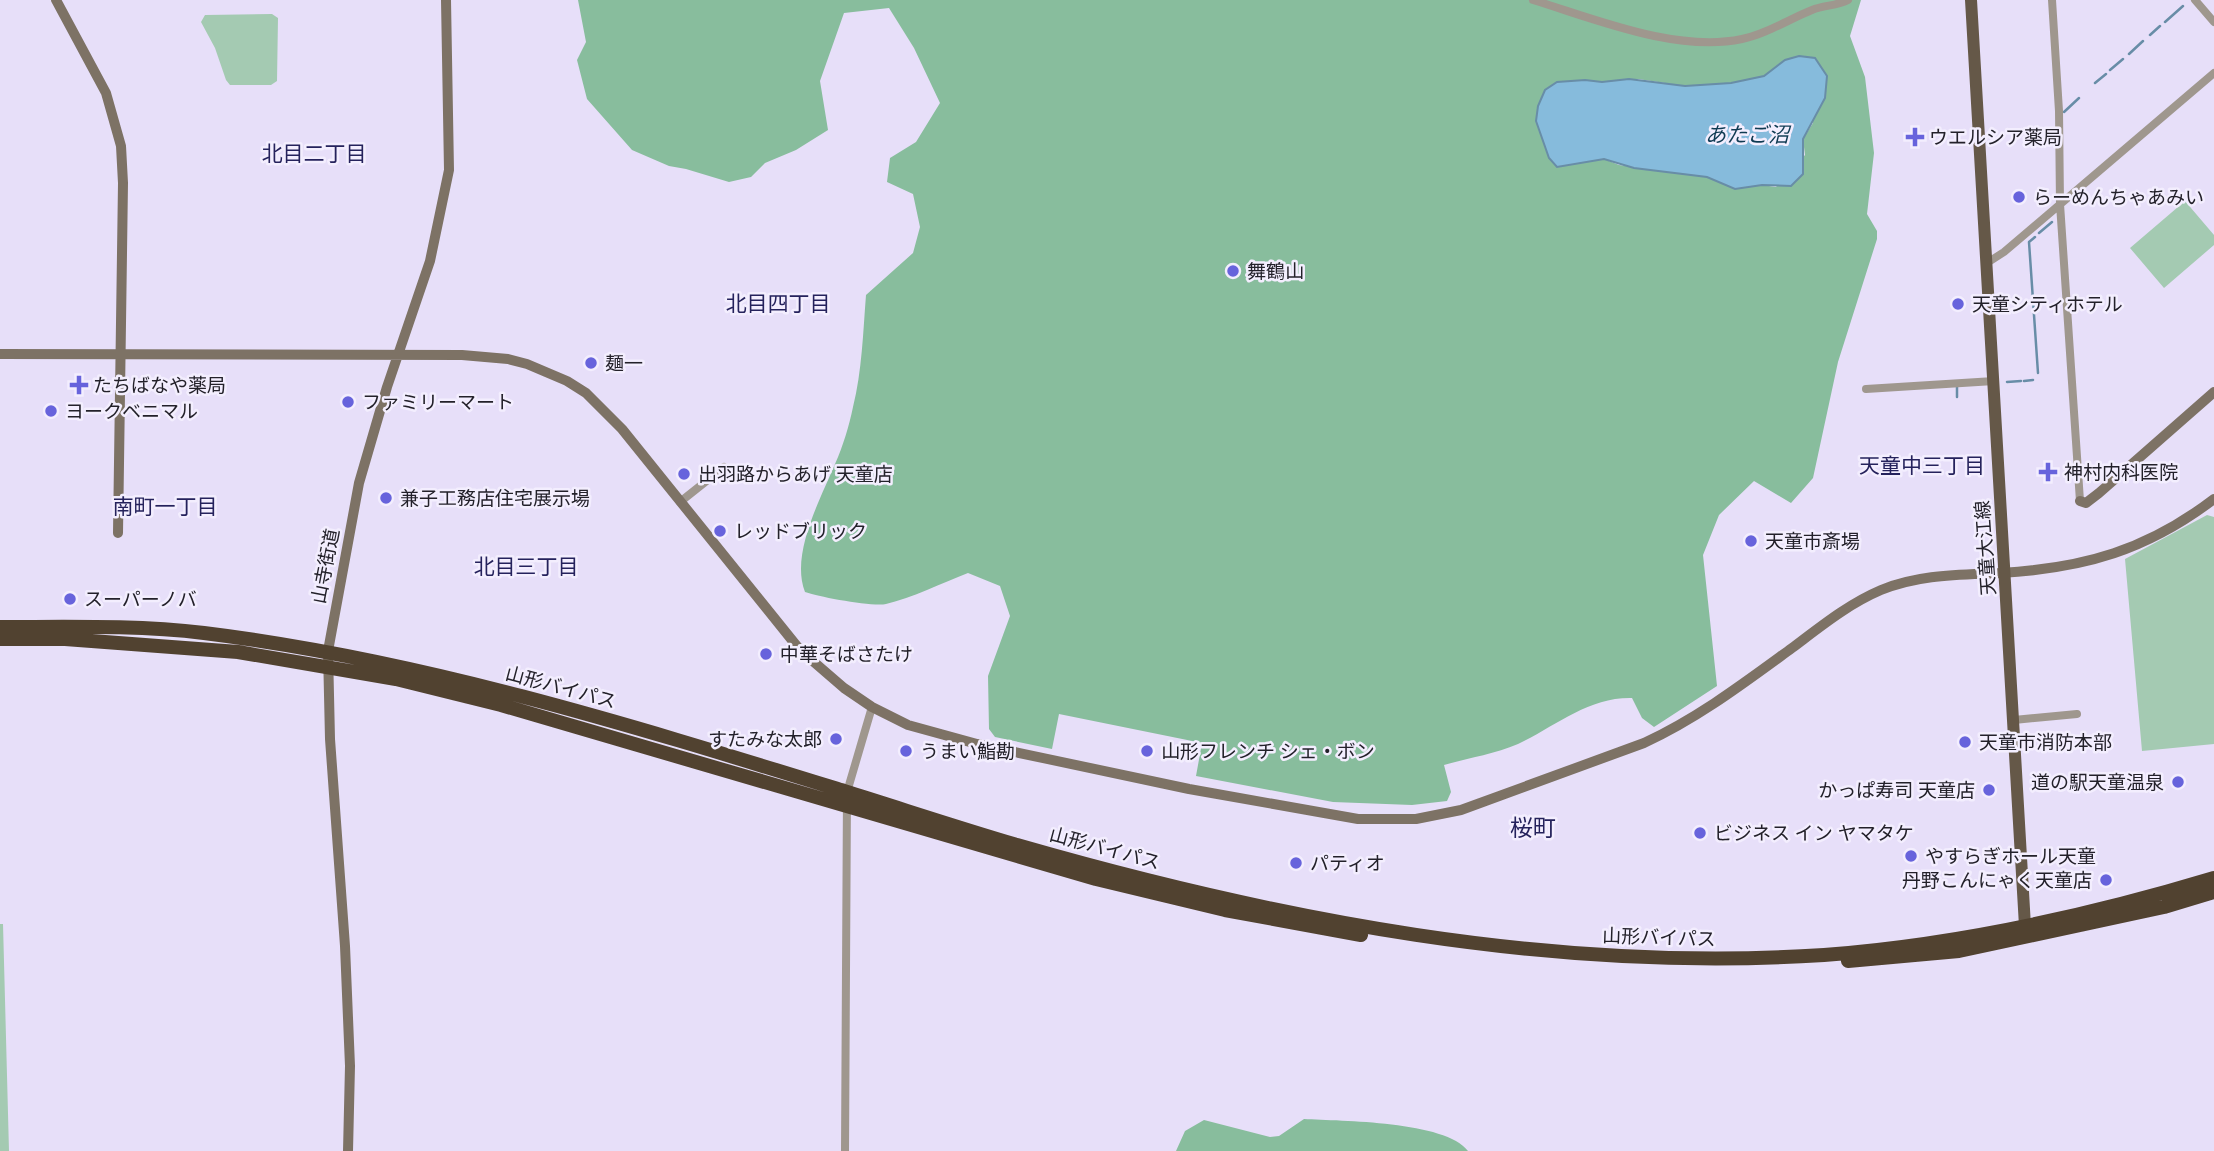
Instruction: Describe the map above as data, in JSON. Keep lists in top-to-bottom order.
{
  "streets": {
    "highway": ["山形バイパス"],
    "main road": ["天童大江線"],
    "street": ["山寺街道"]
  },
  "crossings": [
    ["天童大江線", "山形バイパス"],
    ["山寺街道", "山形バイパス"]
  ],
  "districts": [
    "北目二丁目",
    "北目四丁目",
    "天童中三丁目",
    "南町一丁目",
    "北目三丁目",
    "桜町"
  ],
  "water": ["あたご沼"],
  "places": {
    "health": ["ウエルシア薬局", "たちばなや薬局", "神村内科医院"],
    "other": [
      "らーめんちゃあみい",
      "舞鶴山",
      "天童シティホテル",
      "麺一",
      "ファミリーマート",
      "ヨークベニマル",
      "出羽路からあげ 天童店",
      "兼子工務店住宅展示場",
      "レッドブリック",
      "天童市斎場",
      "スーパーノバ",
      "中華そばさたけ",
      "すたみな太郎",
      "天童市消防本部",
      "うまい鮨勘",
      "山形フレンチ シェ・ボン",
      "道の駅天童温泉",
      "かっぱ寿司 天童店",
      "ビジネス イン ヤマタケ",
      "やすらぎホール天童",
      "パティオ",
      "丹野こんにゃく天童店"
    ]
  }
}
